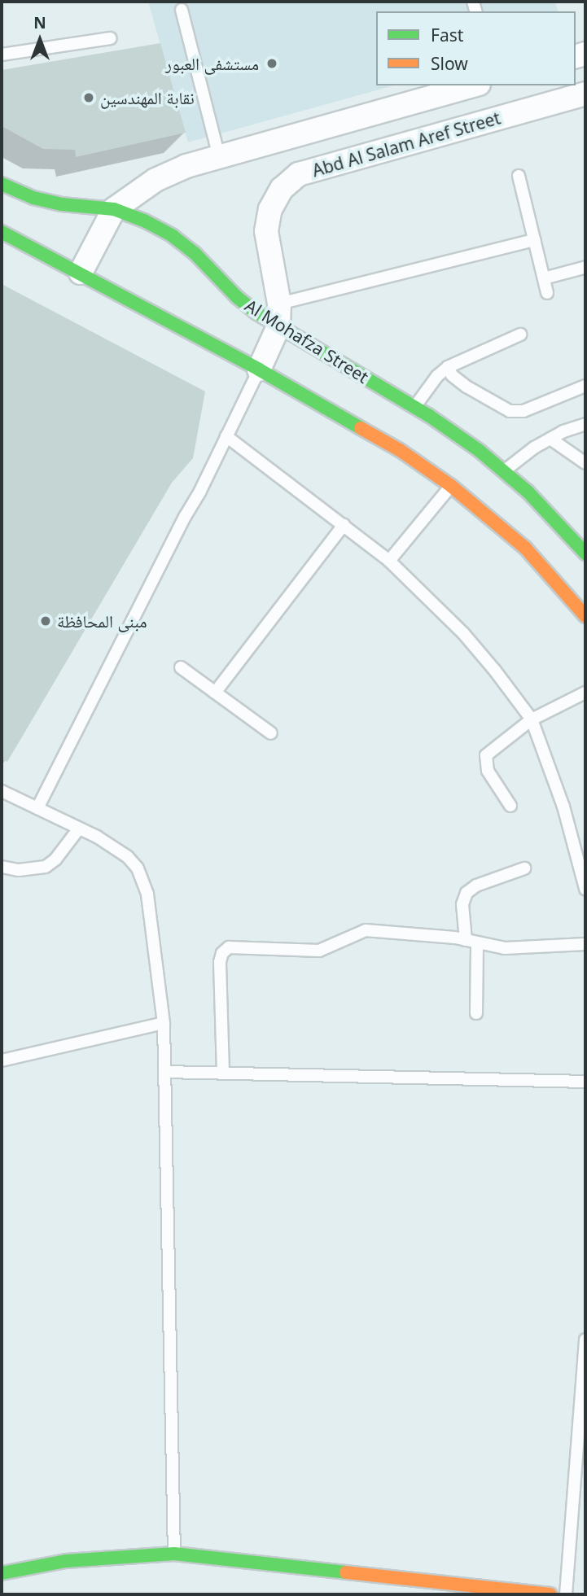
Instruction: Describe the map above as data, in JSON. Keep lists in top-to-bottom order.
{
  "streets": {
    "main road": ["Al Mohafza Street"],
    "street": ["Abd Al Salam Aref Street"]
  },
  "crossings": [
    ["Abd Al Salam Aref Street", "Al Mohafza Street"]
  ],
  "places": ["مستشفى العبور", "نقابة المهندسين", "مبنى المحافظة"],
  "legend": ["Fast", "Slow"],
  "north": "top"
}
